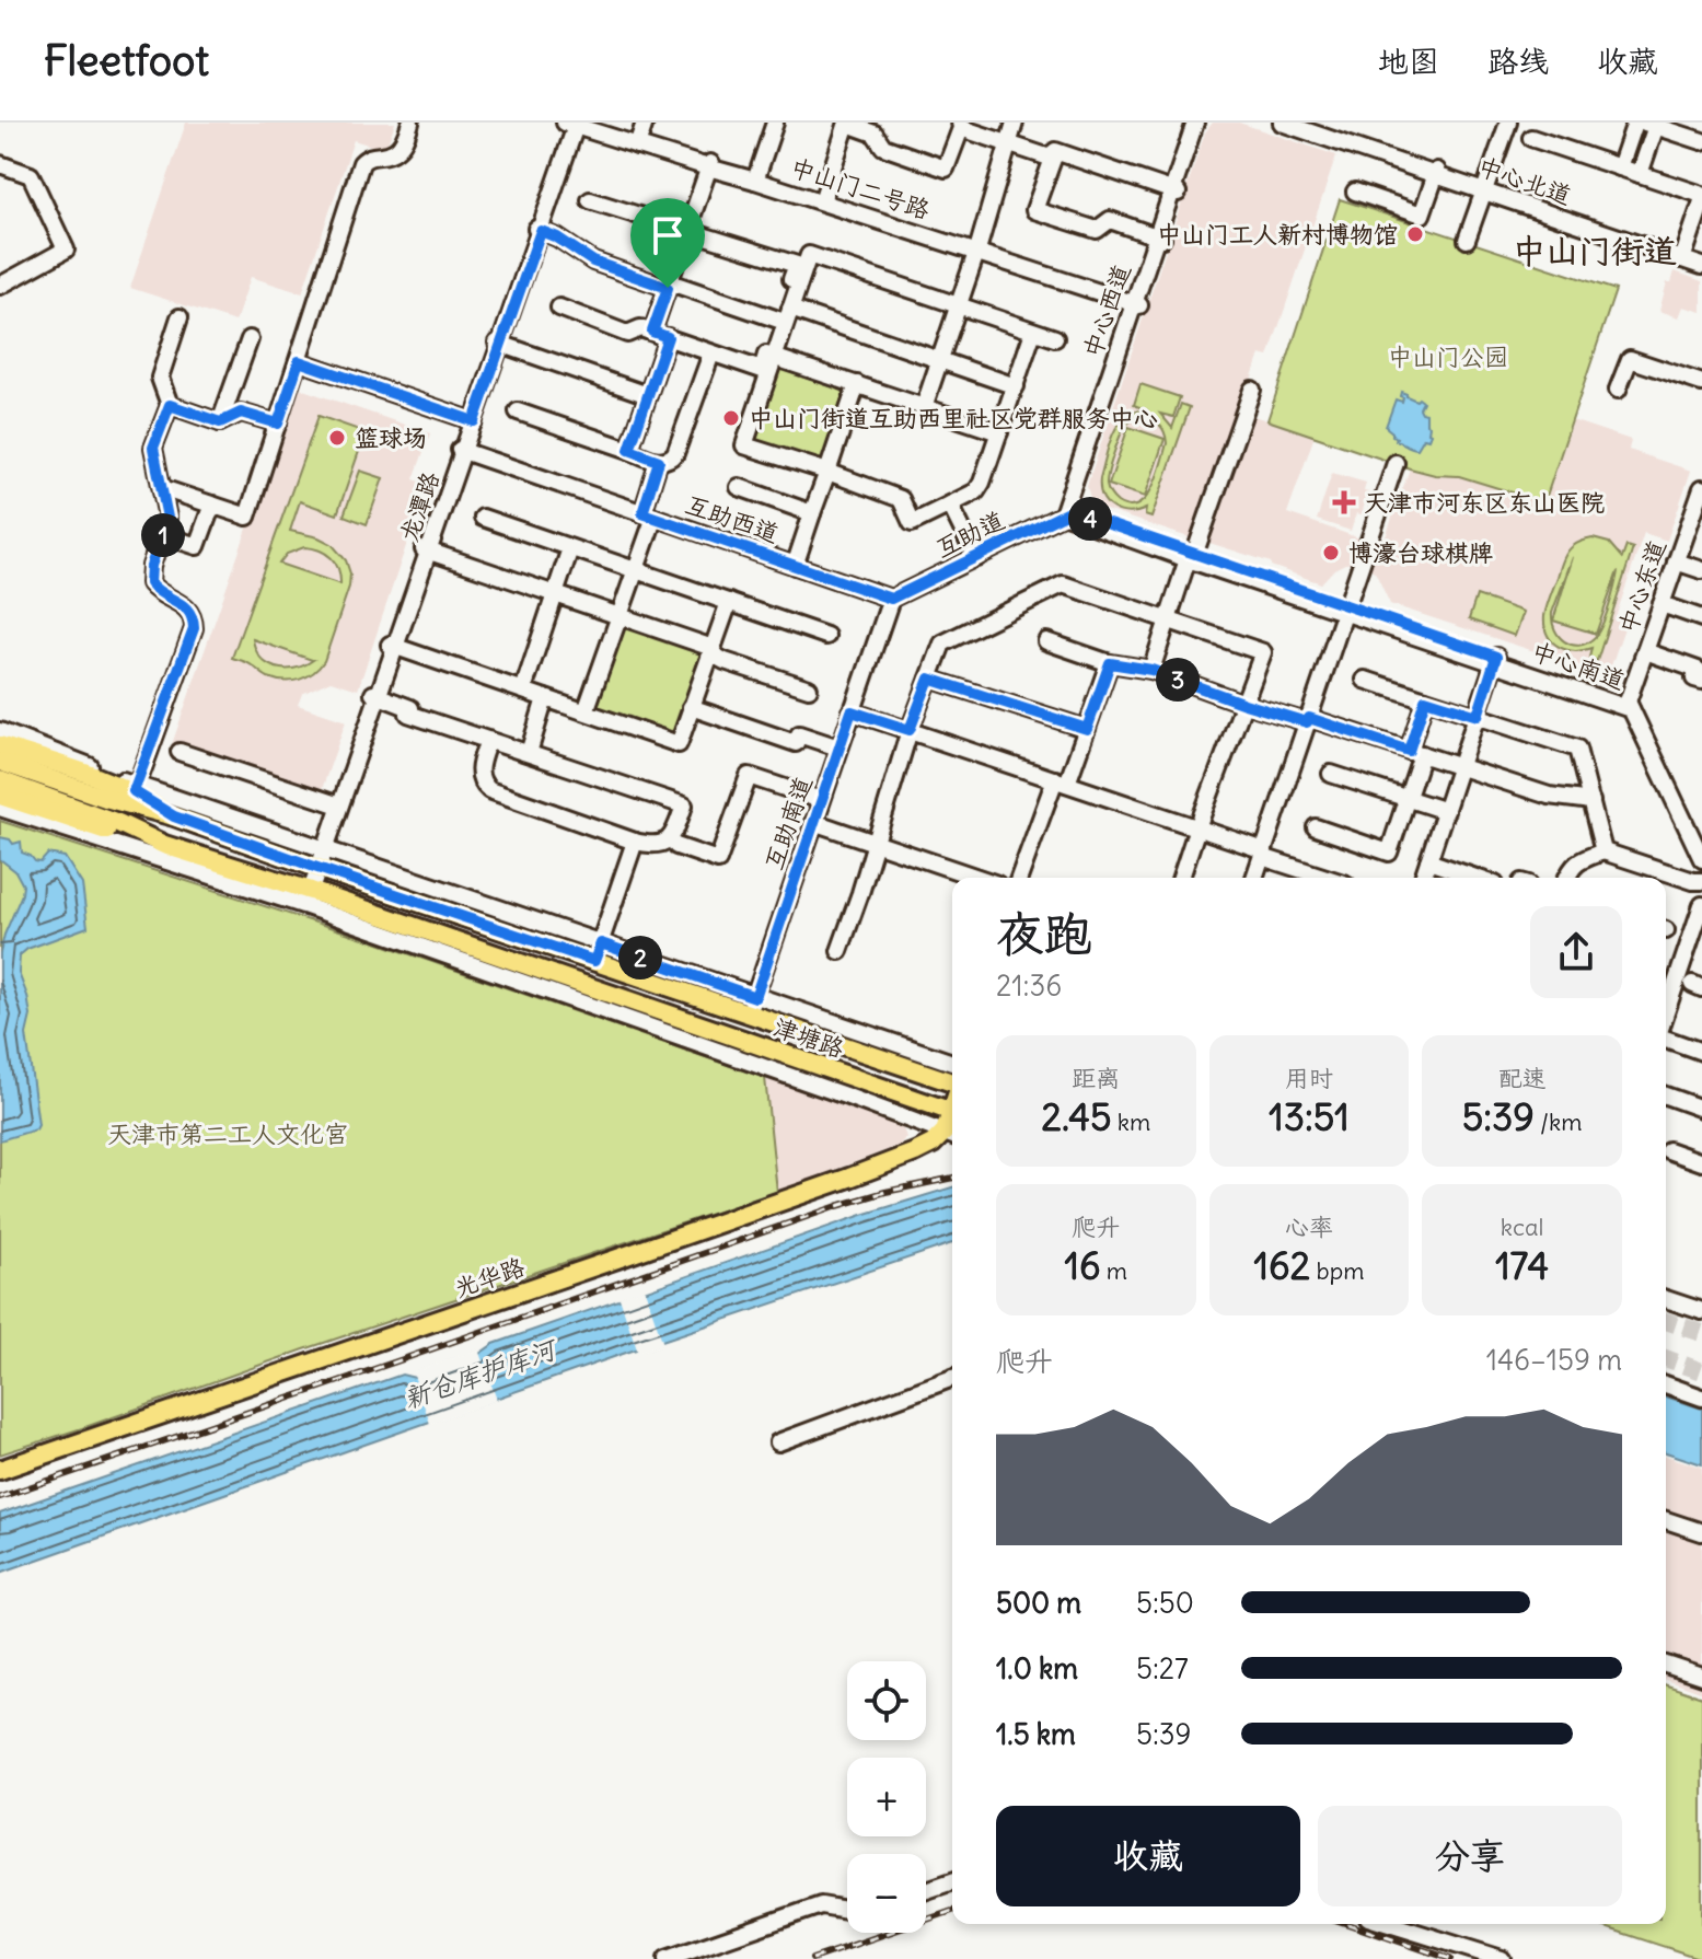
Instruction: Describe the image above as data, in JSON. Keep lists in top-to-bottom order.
{
  "streets": {
    "main road": ["津塘路", "光华路"],
    "street": [
      "中心北道",
      "中山门二号路",
      "中心西道",
      "龙潭路",
      "互助西道",
      "互助道",
      "中心东道",
      "中心南道",
      "互助南道"
    ]
  },
  "crossings": [
    ["中山门二号路", "中心西道"],
    ["中山门二号路", "龙潭路"],
    ["中心西道", "互助道"],
    ["中心西道", "中心南道"],
    ["龙潭路", "互助西道"],
    ["龙潭路", "津塘路"],
    ["互助西道", "互助道"],
    ["互助西道", "互助南道"],
    ["互助道", "中心南道"],
    ["互助道", "互助南道"],
    ["中心东道", "中心南道"],
    ["互助南道", "津塘路"]
  ],
  "districts": ["中山门街道"],
  "water": ["新仓库护库河"],
  "parks": ["中山门公园", "天津市第二工人文化宫"],
  "places": {
    "other": [
      "中山门工人新村博物馆",
      "中山门街道互助西里社区党群服务中心",
      "篮球场",
      "博濠台球棋牌"
    ],
    "health": ["天津市河东区东山医院"]
  },
  "page": {
    "header": "Fleetfoot",
    "nav": ["地图", "路线", "收藏"],
    "pins": [
      "4",
      "1",
      "3",
      "2"
    ],
    "heading": ["夜跑", "21:36"],
    "stats": [
      ["距离", "2.45 km"],
      ["用时", "13:51"],
      ["配速", "5:39 /km"],
      ["爬升", "16 m"],
      ["心率", "162 bpm"],
      ["kcal", "174"]
    ],
    "chart": ["爬升", "146–159 m"],
    "list": [
      {
        "name": "500 m",
        "note": "5:50"
      },
      {
        "name": "1.0 km",
        "note": "5:27"
      },
      {
        "name": "1.5 km",
        "note": "5:39"
      }
    ],
    "map_buttons": ["+", "−"],
    "buttons": ["收藏", "分享"]
  }
}
